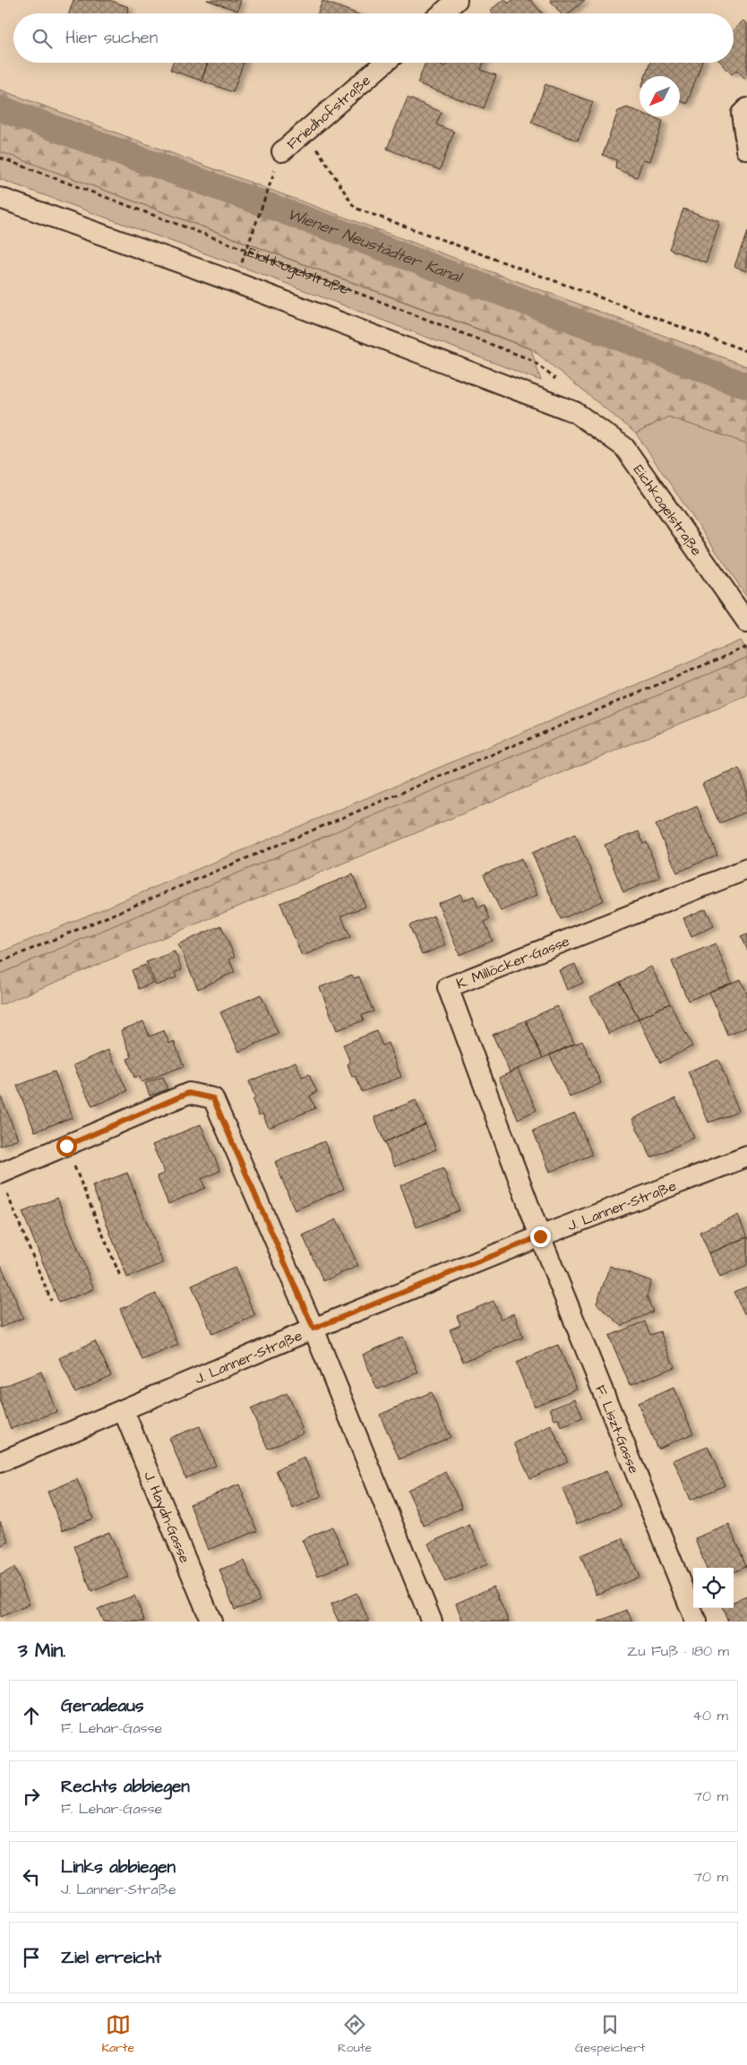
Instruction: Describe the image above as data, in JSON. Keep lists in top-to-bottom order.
{
  "streets": {
    "street": [
      "Friedhofstraße",
      "Eichkogelstraße",
      "K. Millöcker-Gasse",
      "J. Lanner-Straße",
      "F. Liszt-Gasse",
      "J. Haydn-Gasse"
    ]
  },
  "crossings": [
    ["K. Millöcker-Gasse", "J. Lanner-Straße"],
    ["K. Millöcker-Gasse", "F. Liszt-Gasse"],
    ["J. Lanner-Straße", "F. Liszt-Gasse"],
    ["J. Lanner-Straße", "J. Haydn-Gasse"]
  ],
  "water": ["Wiener Neustädter Kanal"],
  "north": "bottom left",
  "page": {
    "search": "Hier suchen",
    "heading": ["3 Min.", "Zu Fuß · 180 m"],
    "list": [
      ["Geradeaus", "F. Lehar-Gasse", "40 m"],
      ["Rechts abbiegen", "F. Lehar-Gasse", "70 m"],
      ["Links abbiegen", "J. Lanner-Straße", "70 m"],
      "Ziel erreicht"
    ],
    "nav": ["Karte", "Route", "Gespeichert"]
  }
}
